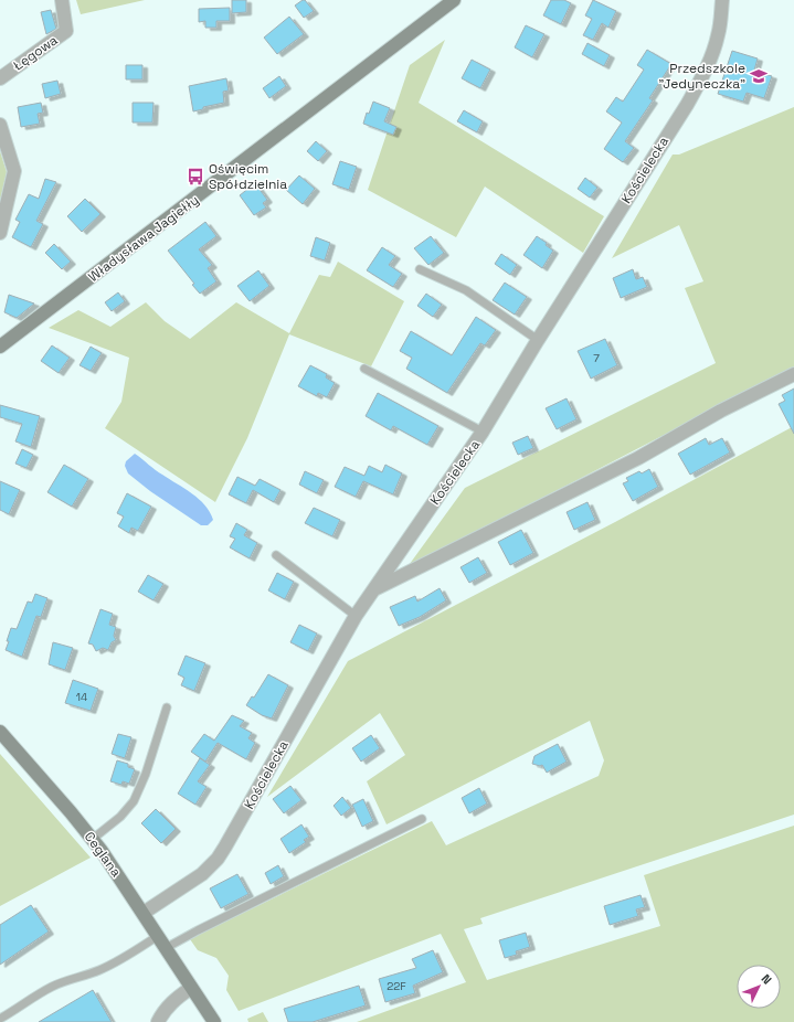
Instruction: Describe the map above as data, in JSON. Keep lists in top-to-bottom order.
{
  "streets": {
    "street": [
      "Łęgowa",
      "Kościelecka",
      "Władysława Jagiełły",
      "Ceglana"
    ]
  },
  "crossings": [
    ["Kościelecka", "Ceglana"]
  ],
  "places": {
    "school or university": ["Przedszkole \"Jedyneczka\""],
    "bus stop": ["Oświęcim Spółdzielnia"]
  },
  "house_numbers": ["7", "14", "22F"],
  "north": "top right"
}
